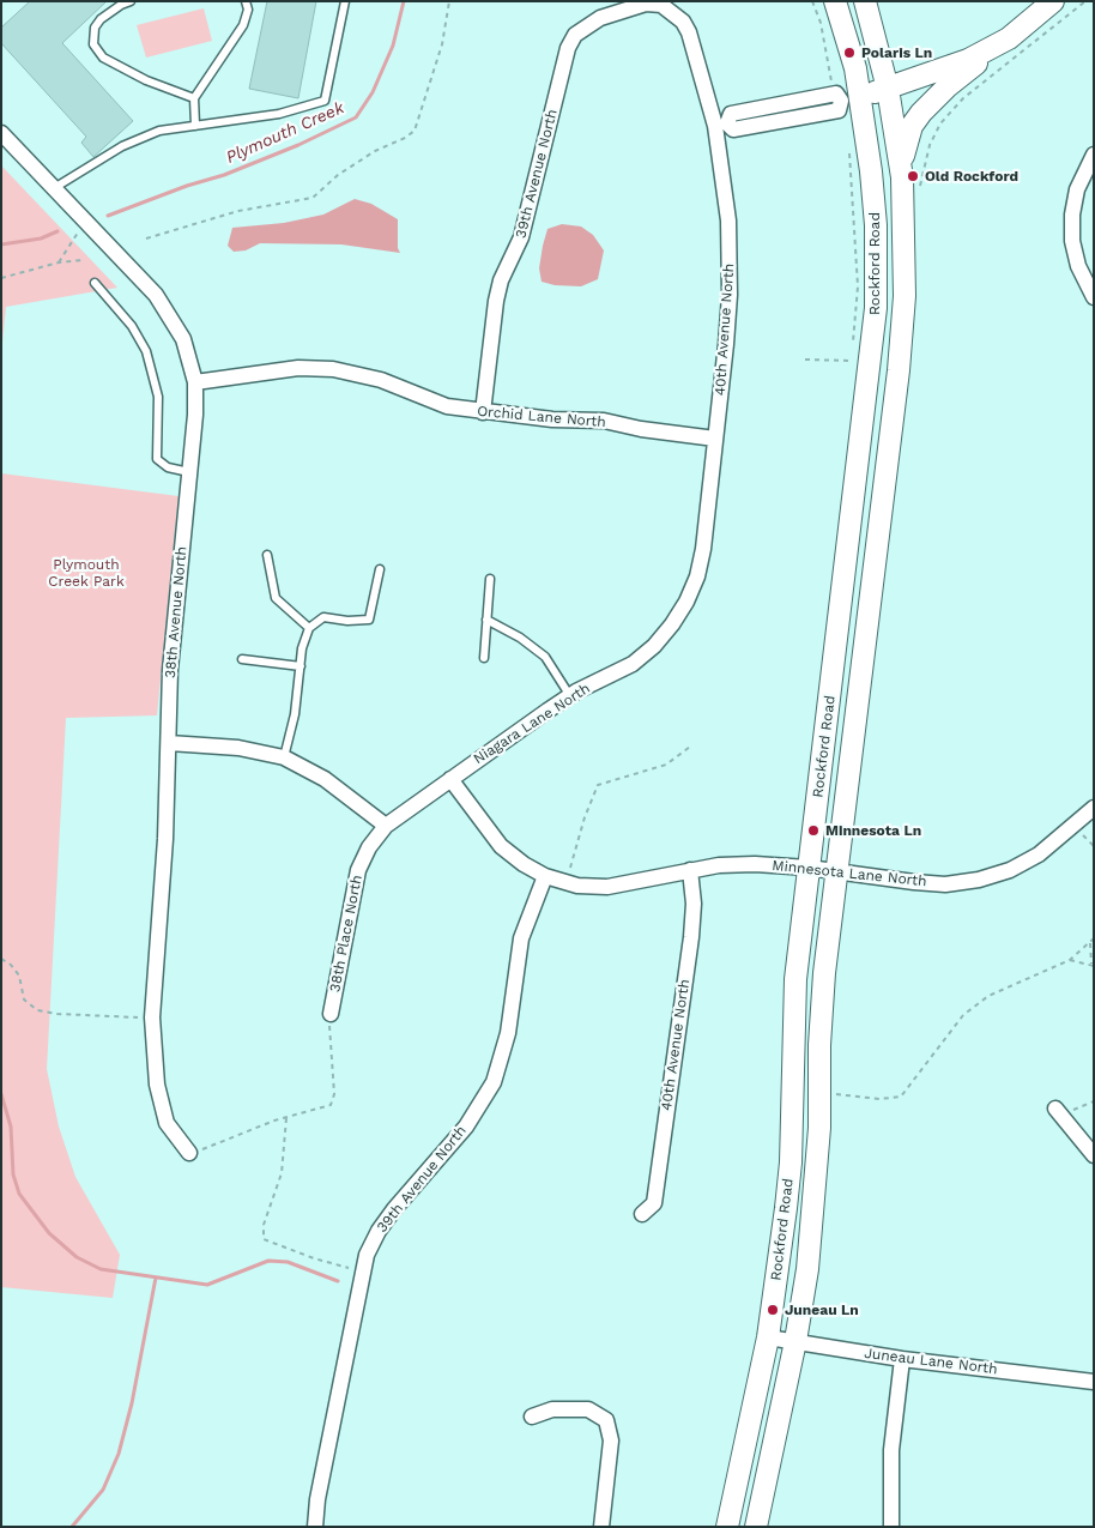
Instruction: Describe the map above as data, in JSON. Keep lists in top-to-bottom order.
{
  "streets": {
    "main road": ["Rockford Road"],
    "street": [
      "39th Avenue North",
      "40th Avenue North",
      "Orchid Lane North",
      "38th Avenue North",
      "Niagara Lane North",
      "Minnesota Lane North",
      "38th Place North",
      "Juneau Lane North"
    ]
  },
  "crossings": [
    ["39th Avenue North", "40th Avenue North"],
    ["39th Avenue North", "Orchid Lane North"],
    ["39th Avenue North", "Minnesota Lane North"],
    ["Rockford Road", "Minnesota Lane North"],
    ["Rockford Road", "Juneau Lane North"],
    ["40th Avenue North", "Orchid Lane North"],
    ["40th Avenue North", "Niagara Lane North"],
    ["40th Avenue North", "Minnesota Lane North"],
    ["Orchid Lane North", "38th Avenue North"],
    ["Niagara Lane North", "Minnesota Lane North"],
    ["Niagara Lane North", "38th Place North"]
  ],
  "water": ["Plymouth Creek"],
  "parks": ["Plymouth Creek Park"],
  "places": [
    "Polaris Ln",
    "Old Rockford",
    "Minnesota Ln",
    "Juneau Ln"
  ]
}
